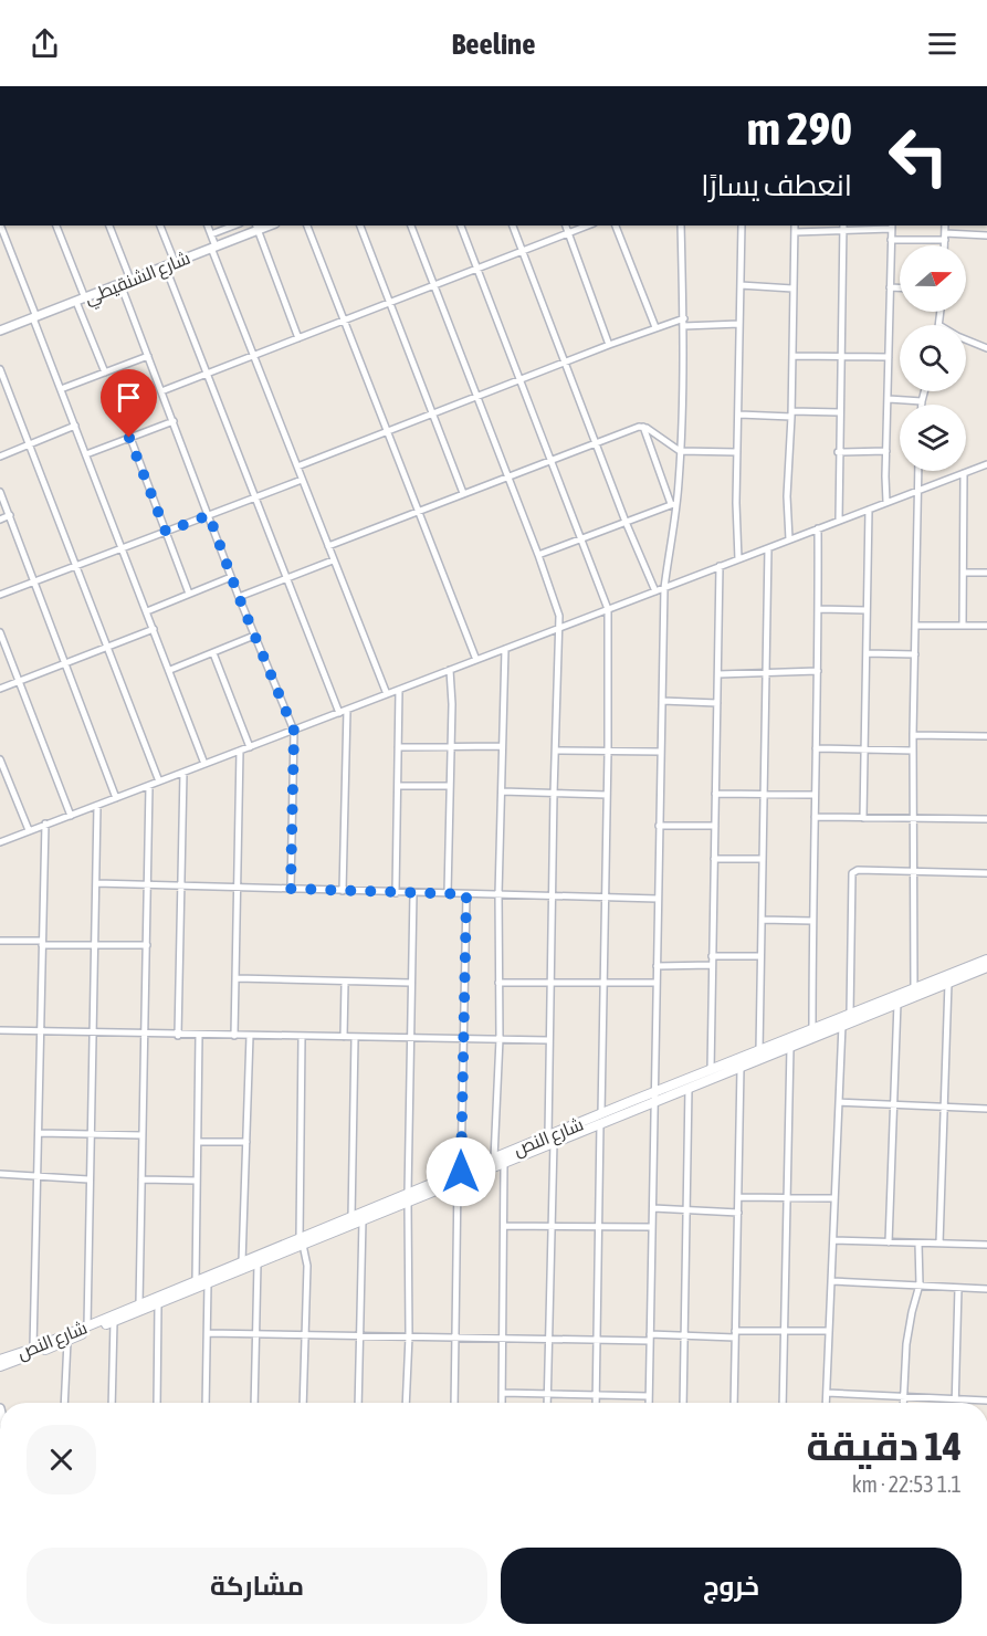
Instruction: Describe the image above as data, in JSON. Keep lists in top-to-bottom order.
{
  "streets": {
    "main road": ["شارع النص"],
    "street": ["شارع الشنقيطي"]
  },
  "north": "right",
  "page": {
    "header": "Beeline",
    "turn": ["290 m", "انعطف يسارًا"],
    "heading": ["14 دقيقة", "1.1 km · 22:53"],
    "buttons": ["خروج", "مشاركة"]
  }
}
